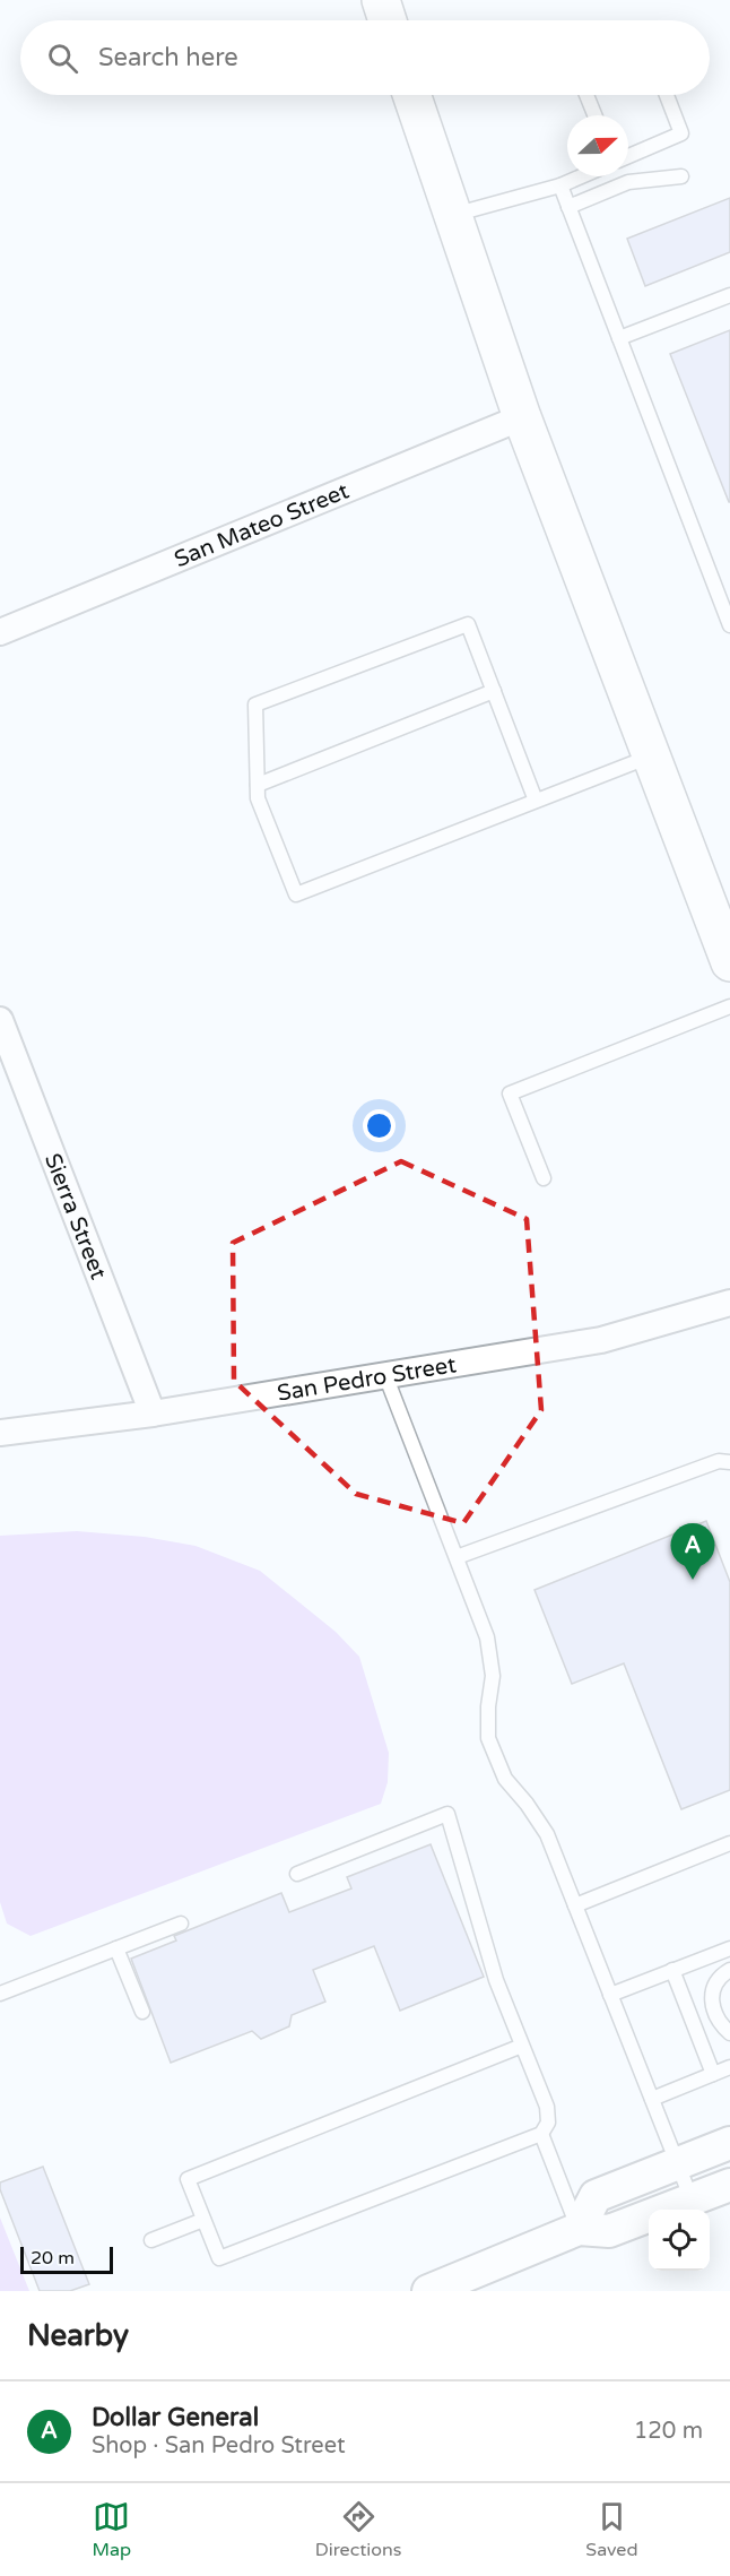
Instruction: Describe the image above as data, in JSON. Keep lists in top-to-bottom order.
{
  "streets": {
    "street": ["San Mateo Street", "Sierra Street", "San Pedro Street"]
  },
  "crossings": [
    ["Sierra Street", "San Pedro Street"]
  ],
  "scale_bar": "20 m",
  "north": "right",
  "page": {
    "search": "Search here",
    "pins": "A",
    "scale": "20 m",
    "heading": "Nearby",
    "list": [
      {
        "mark": "A",
        "name": "Dollar General",
        "note": "Shop · San Pedro Street",
        "value": "120 m"
      }
    ],
    "nav": ["Map", "Directions", "Saved"]
  }
}
